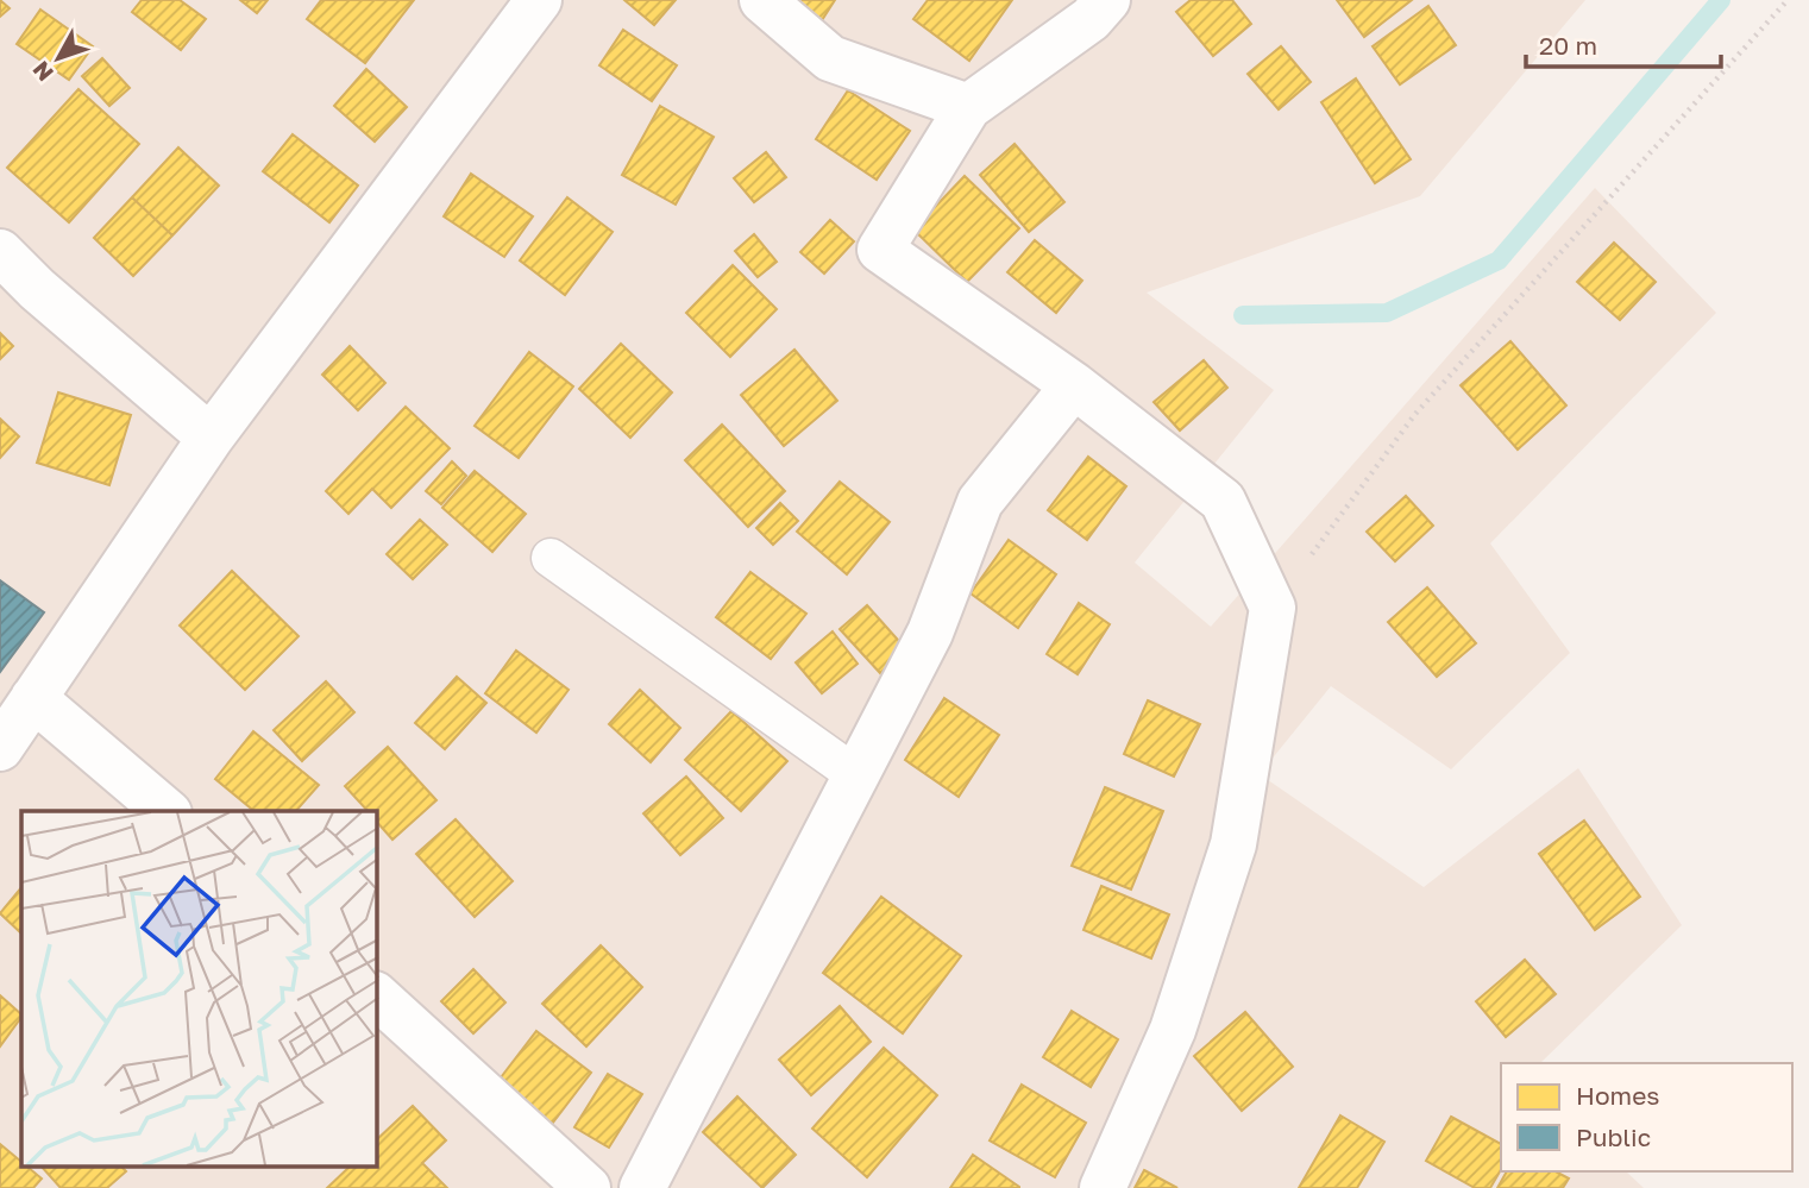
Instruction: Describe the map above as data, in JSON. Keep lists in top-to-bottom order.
{
  "legend": ["Homes", "Public"],
  "scale_bar": "20 m",
  "north": "bottom left"
}
